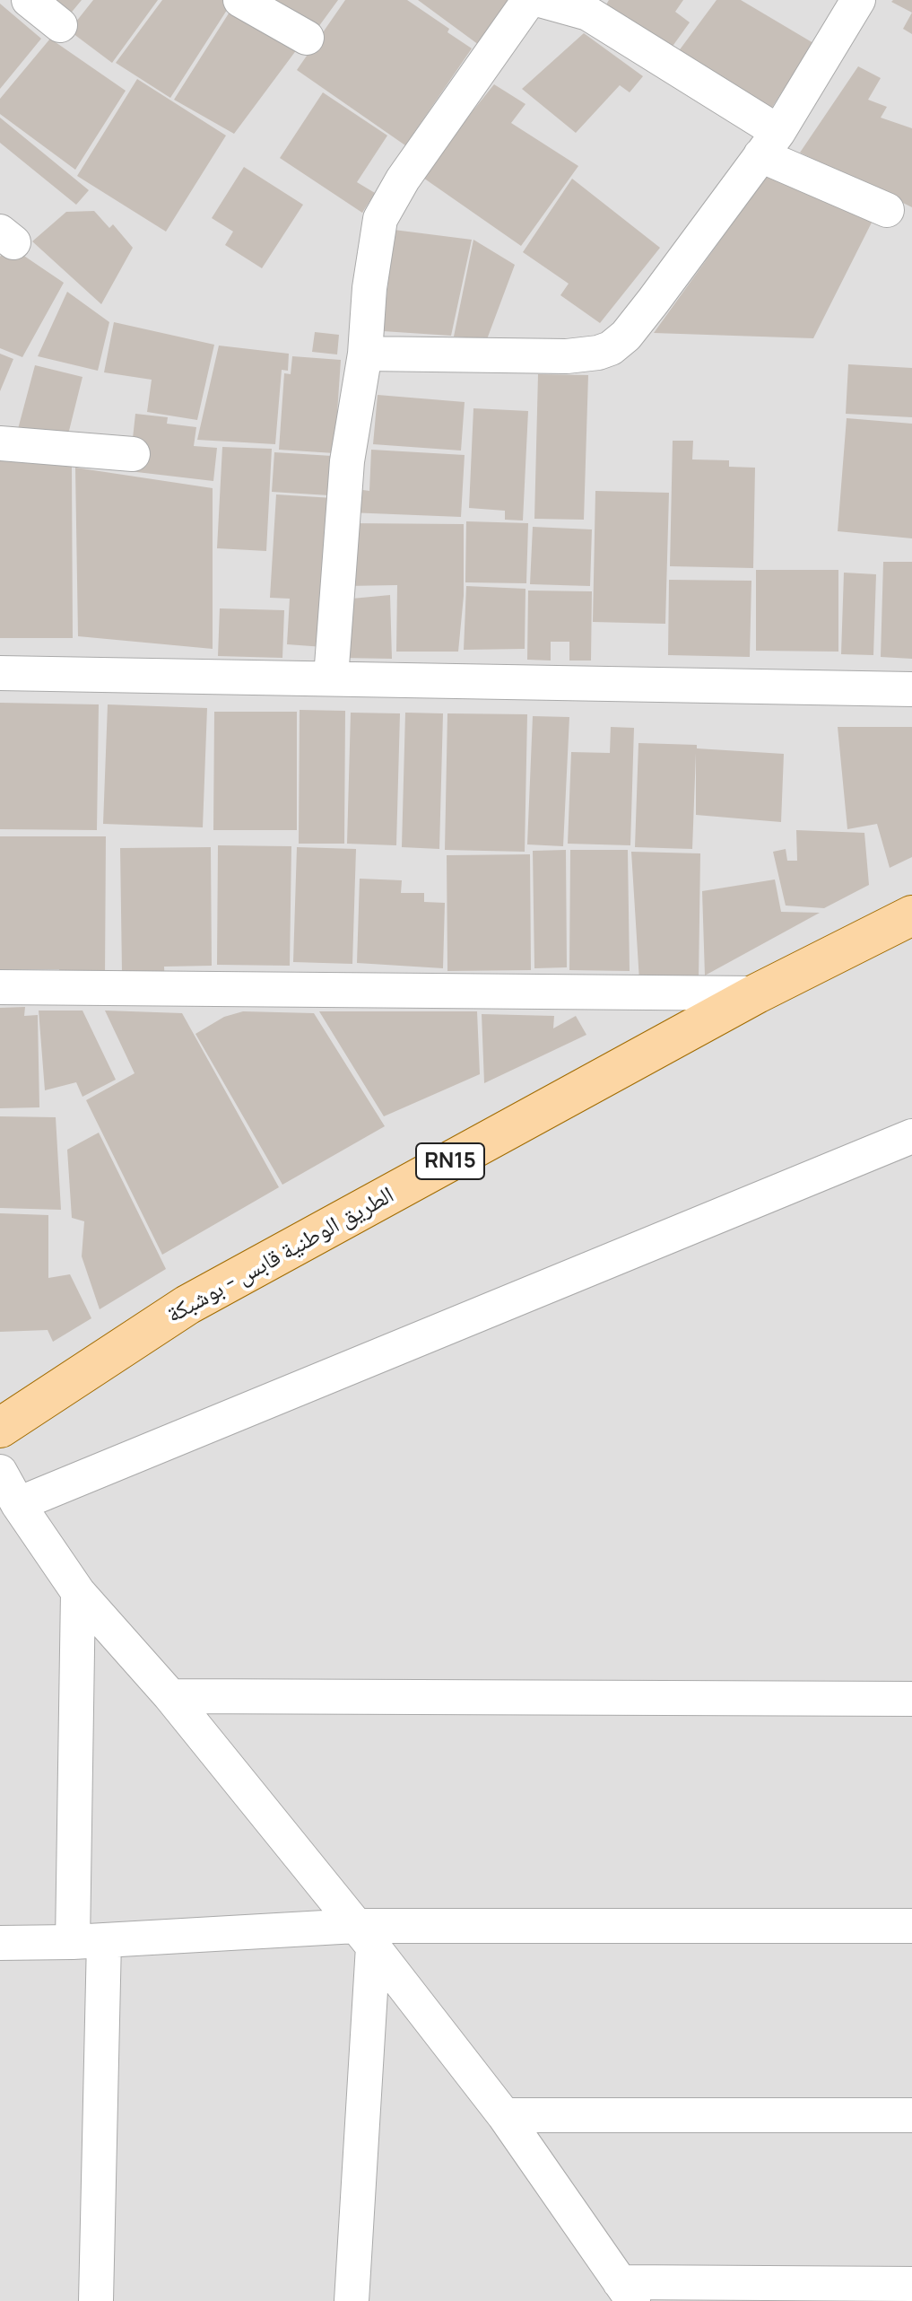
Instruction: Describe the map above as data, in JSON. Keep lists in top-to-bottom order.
{
  "streets": {
    "main road": ["RN15", "الطريق الوطنية قابس - بوشبكة"]
  }
}
